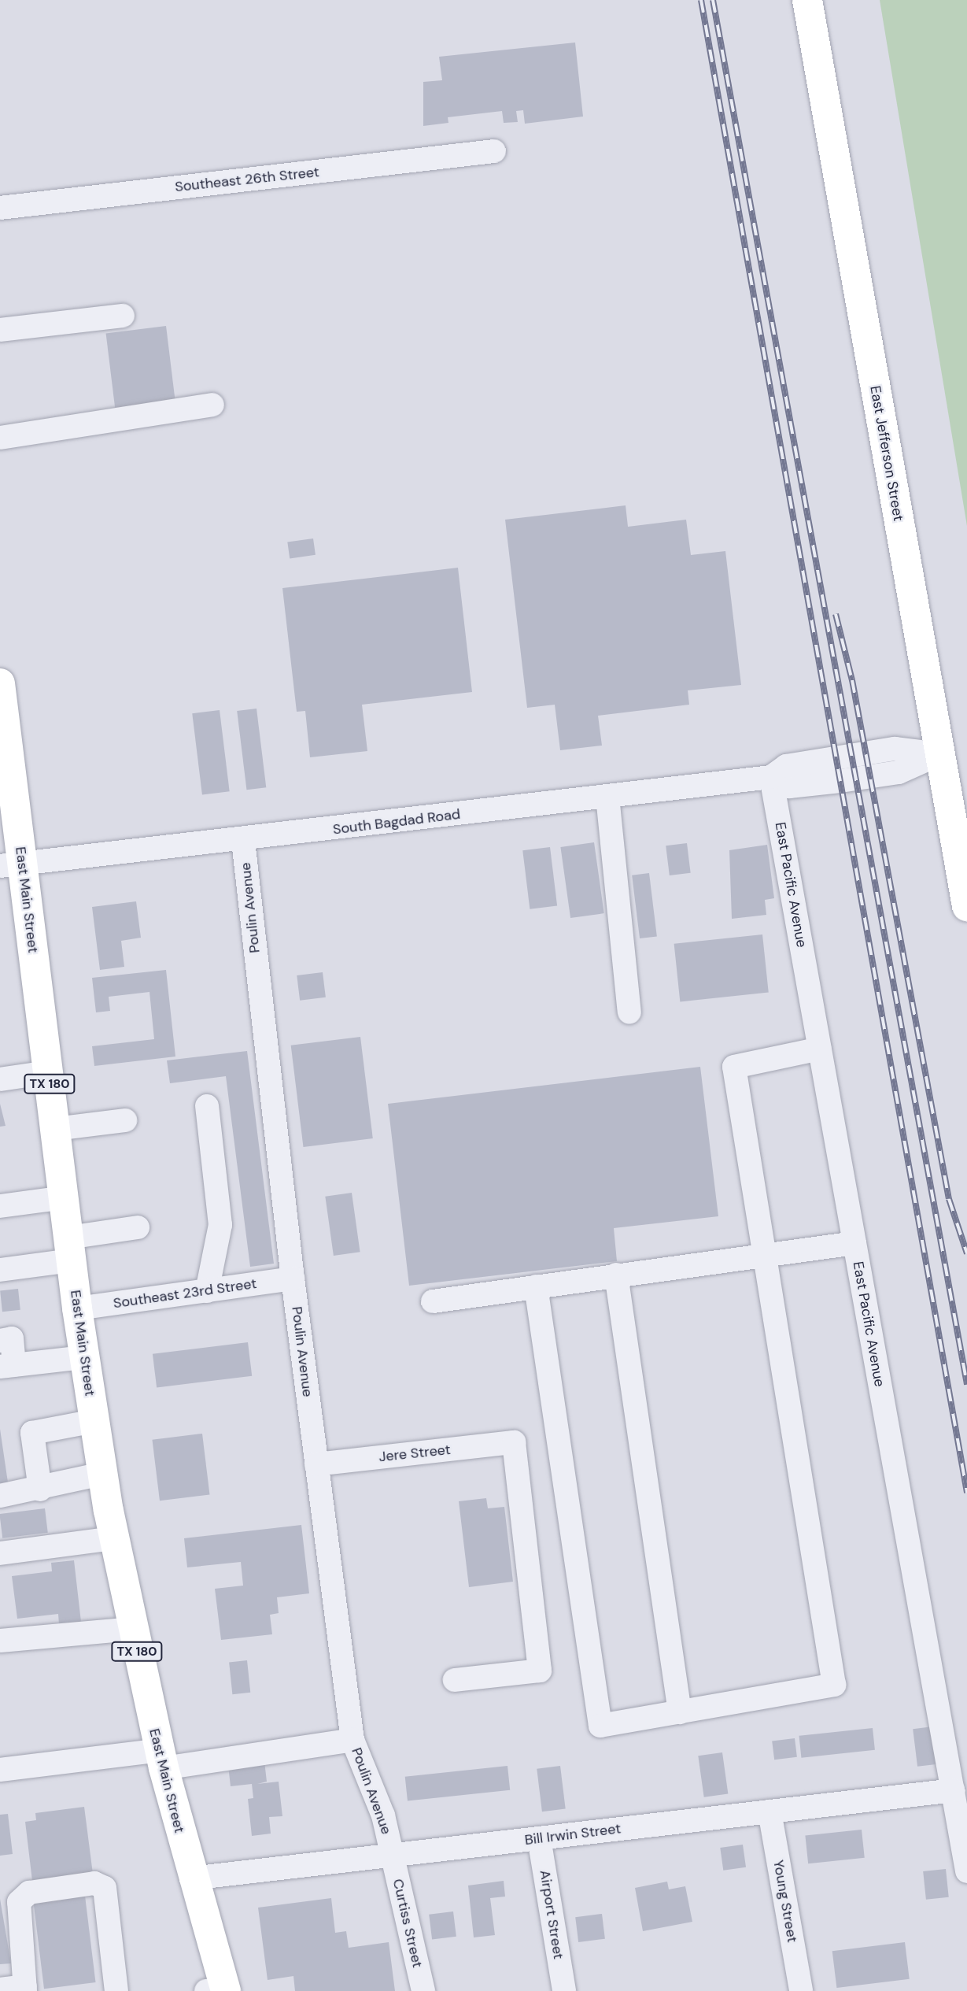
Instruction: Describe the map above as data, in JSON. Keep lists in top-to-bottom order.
{
  "streets": {
    "main road": ["East Jefferson Street", "East Main Street", "TX 180"],
    "street": [
      "Southeast 26th Street",
      "South Bagdad Road",
      "East Pacific Avenue",
      "Poulin Avenue",
      "Southeast 23rd Street",
      "Jere Street",
      "Bill Irwin Street",
      "Young Street",
      "Airport Street",
      "Curtiss Street"
    ]
  },
  "crossings": [
    ["East Jefferson Street", "South Bagdad Road"],
    ["South Bagdad Road", "East Pacific Avenue"],
    ["South Bagdad Road", "East Main Street"],
    ["South Bagdad Road", "Poulin Avenue"],
    ["East Pacific Avenue", "Bill Irwin Street"],
    ["East Main Street", "Southeast 23rd Street"],
    ["East Main Street", "Bill Irwin Street"],
    ["Poulin Avenue", "Southeast 23rd Street"],
    ["Poulin Avenue", "Jere Street"],
    ["Poulin Avenue", "Bill Irwin Street"],
    ["Poulin Avenue", "Curtiss Street"],
    ["Bill Irwin Street", "Young Street"],
    ["Bill Irwin Street", "Airport Street"],
    ["Bill Irwin Street", "Curtiss Street"]
  ]
}
